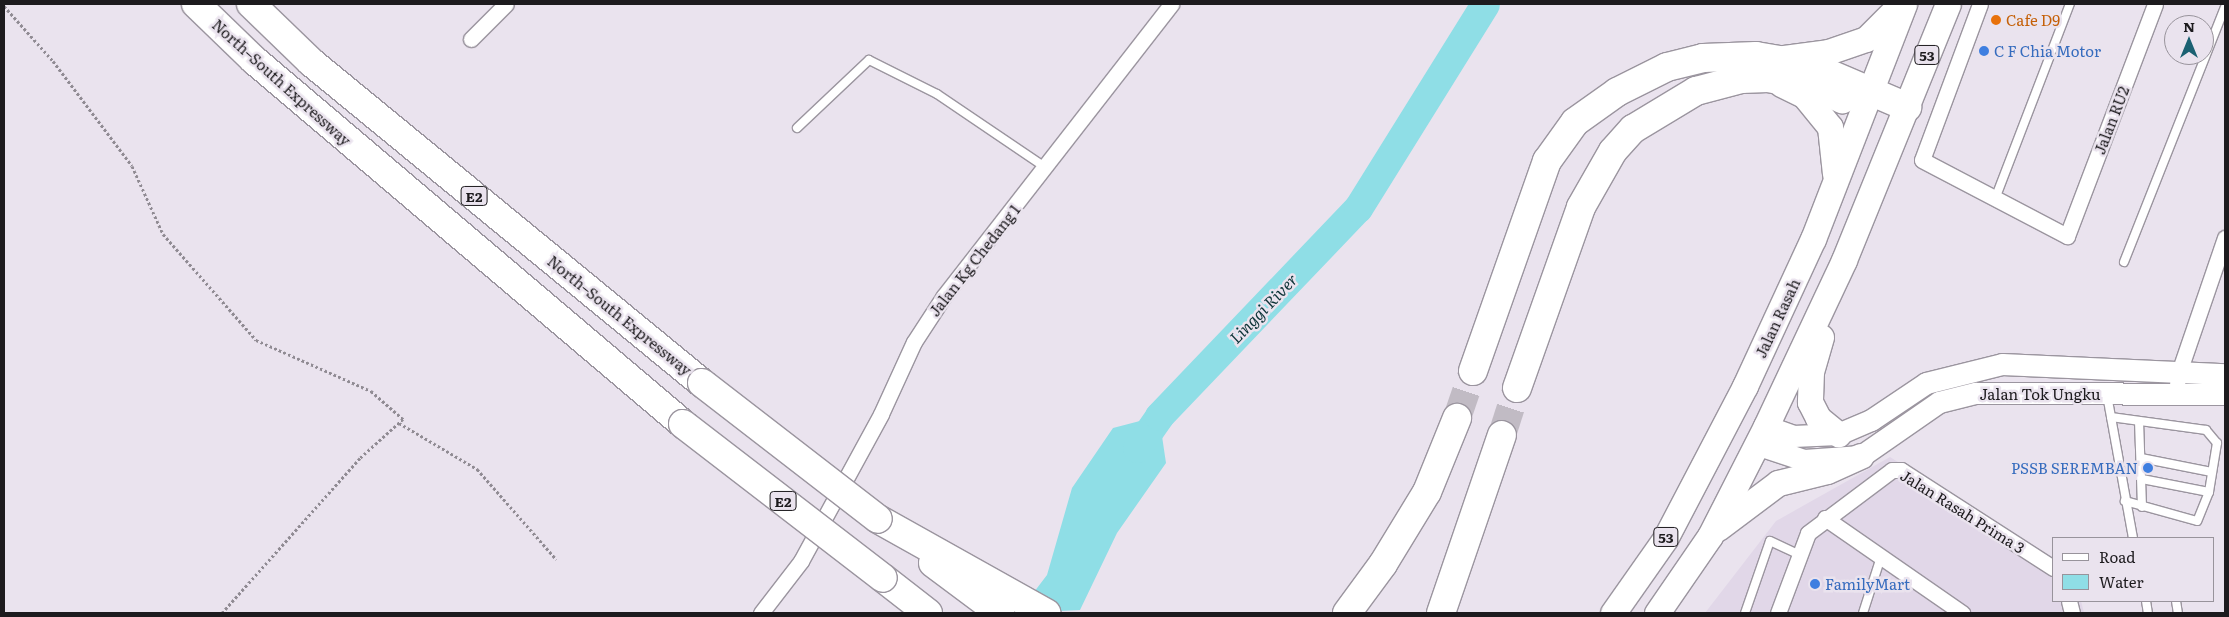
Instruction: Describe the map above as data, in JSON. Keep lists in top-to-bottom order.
{
  "streets": {
    "highway": [
      "53",
      "North–South Expressway",
      "E2",
      "Jalan Rasah"
    ],
    "main road": ["Jalan Tok Ungku"],
    "street": ["Jalan RU2", "Jalan Kg Chedang 1", "Jalan Rasah Prima 3"]
  },
  "crossings": [
    ["53", "Jalan Tok Ungku"]
  ],
  "water": ["Linggi River"],
  "places": [
    "Cafe D9",
    "C F Chia Motor",
    "PSSB SEREMBAN",
    "FamilyMart"
  ],
  "legend": ["Road", "Water"],
  "north": "top"
}
